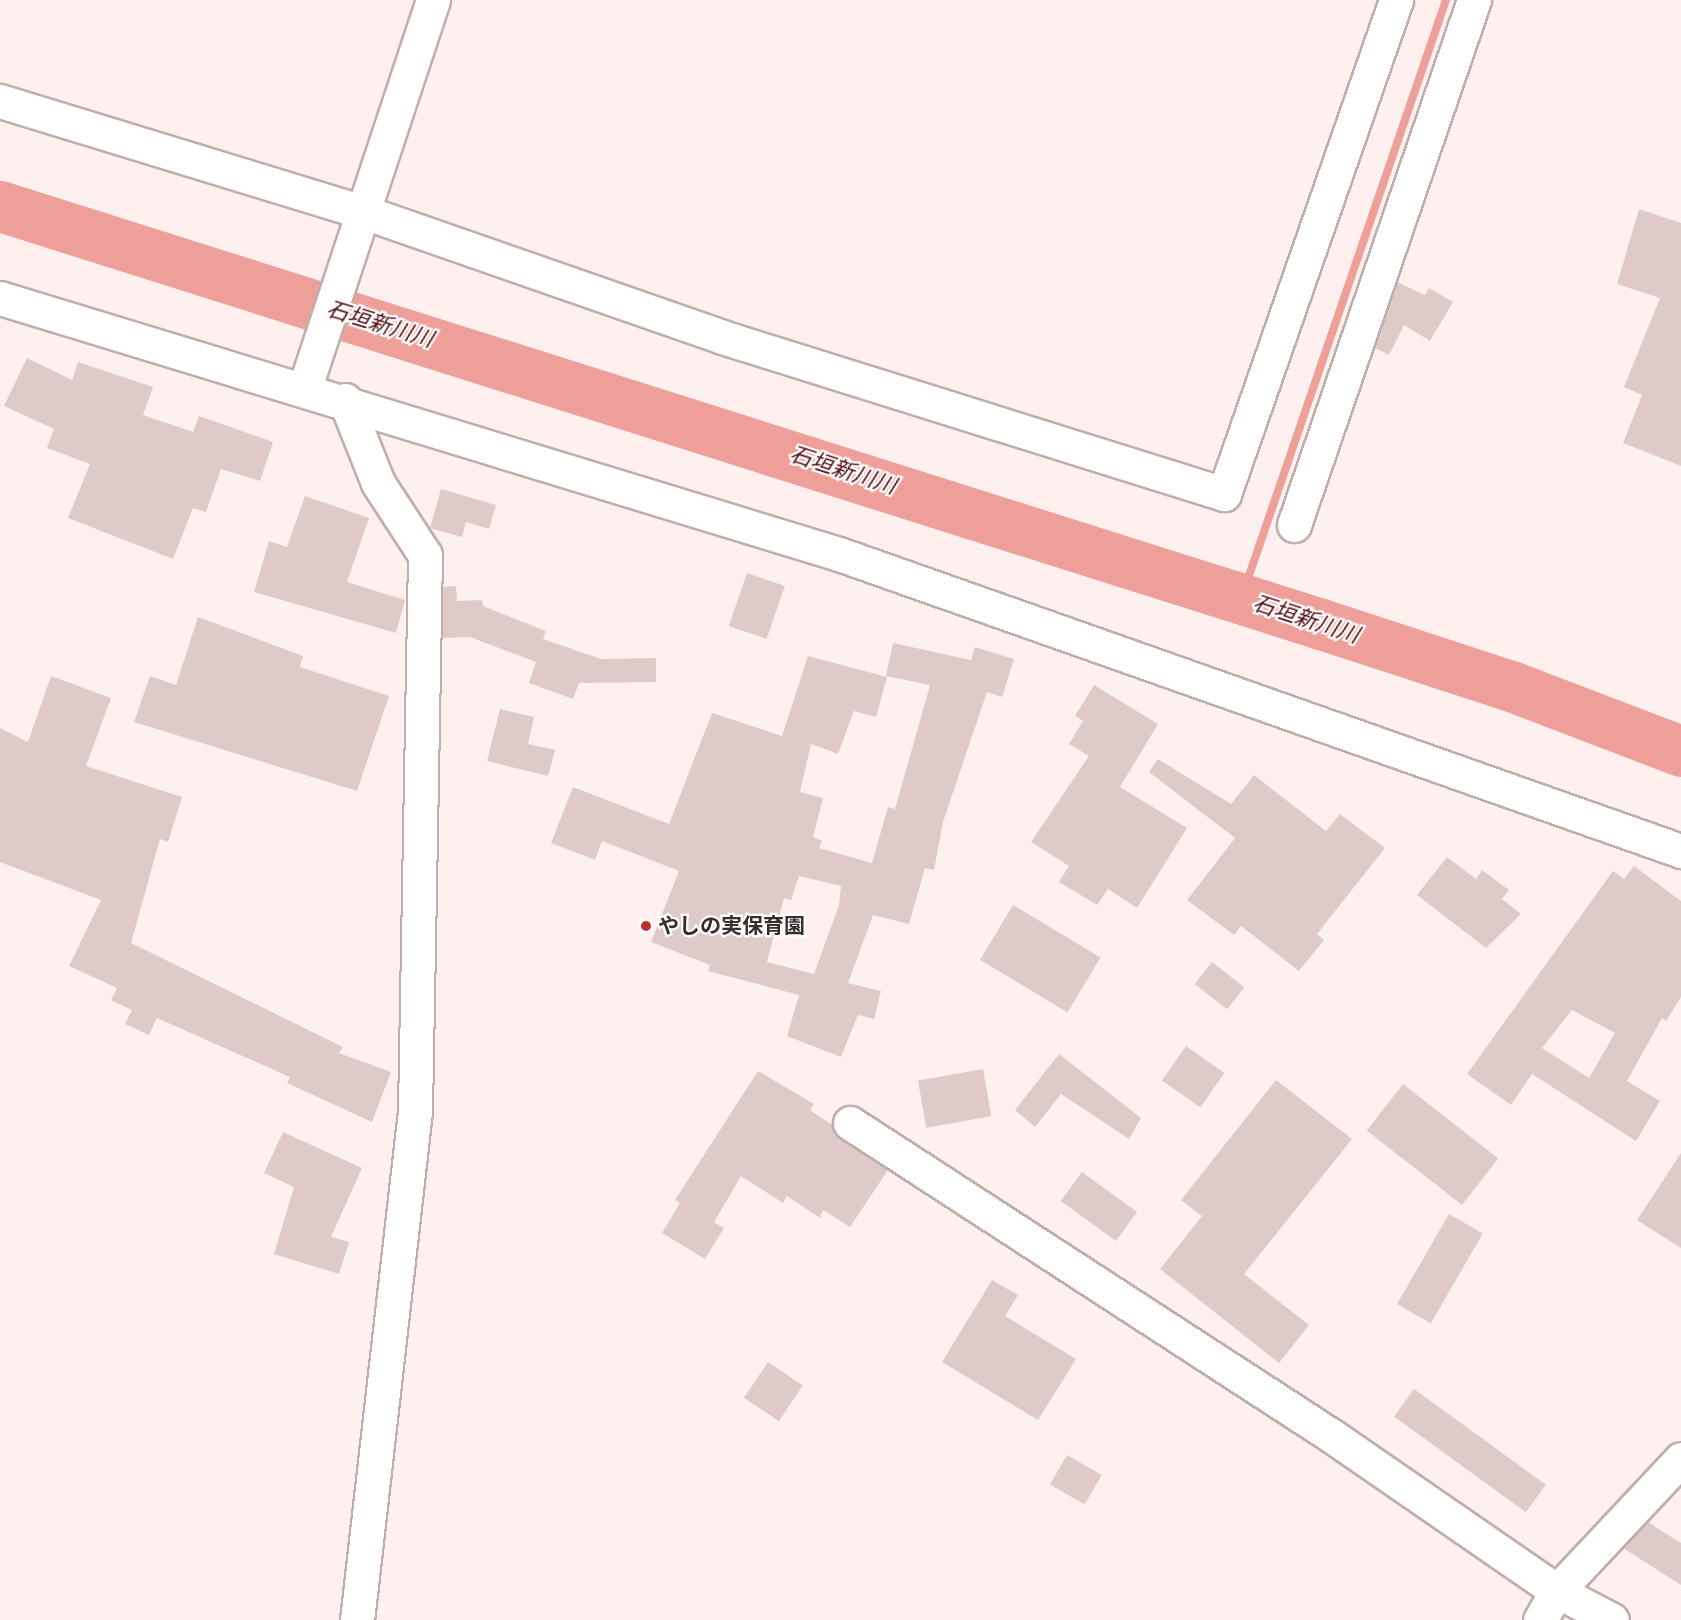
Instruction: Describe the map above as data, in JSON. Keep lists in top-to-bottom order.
{
  "water": ["石垣新川川"],
  "places": ["やしの実保育園"]
}
